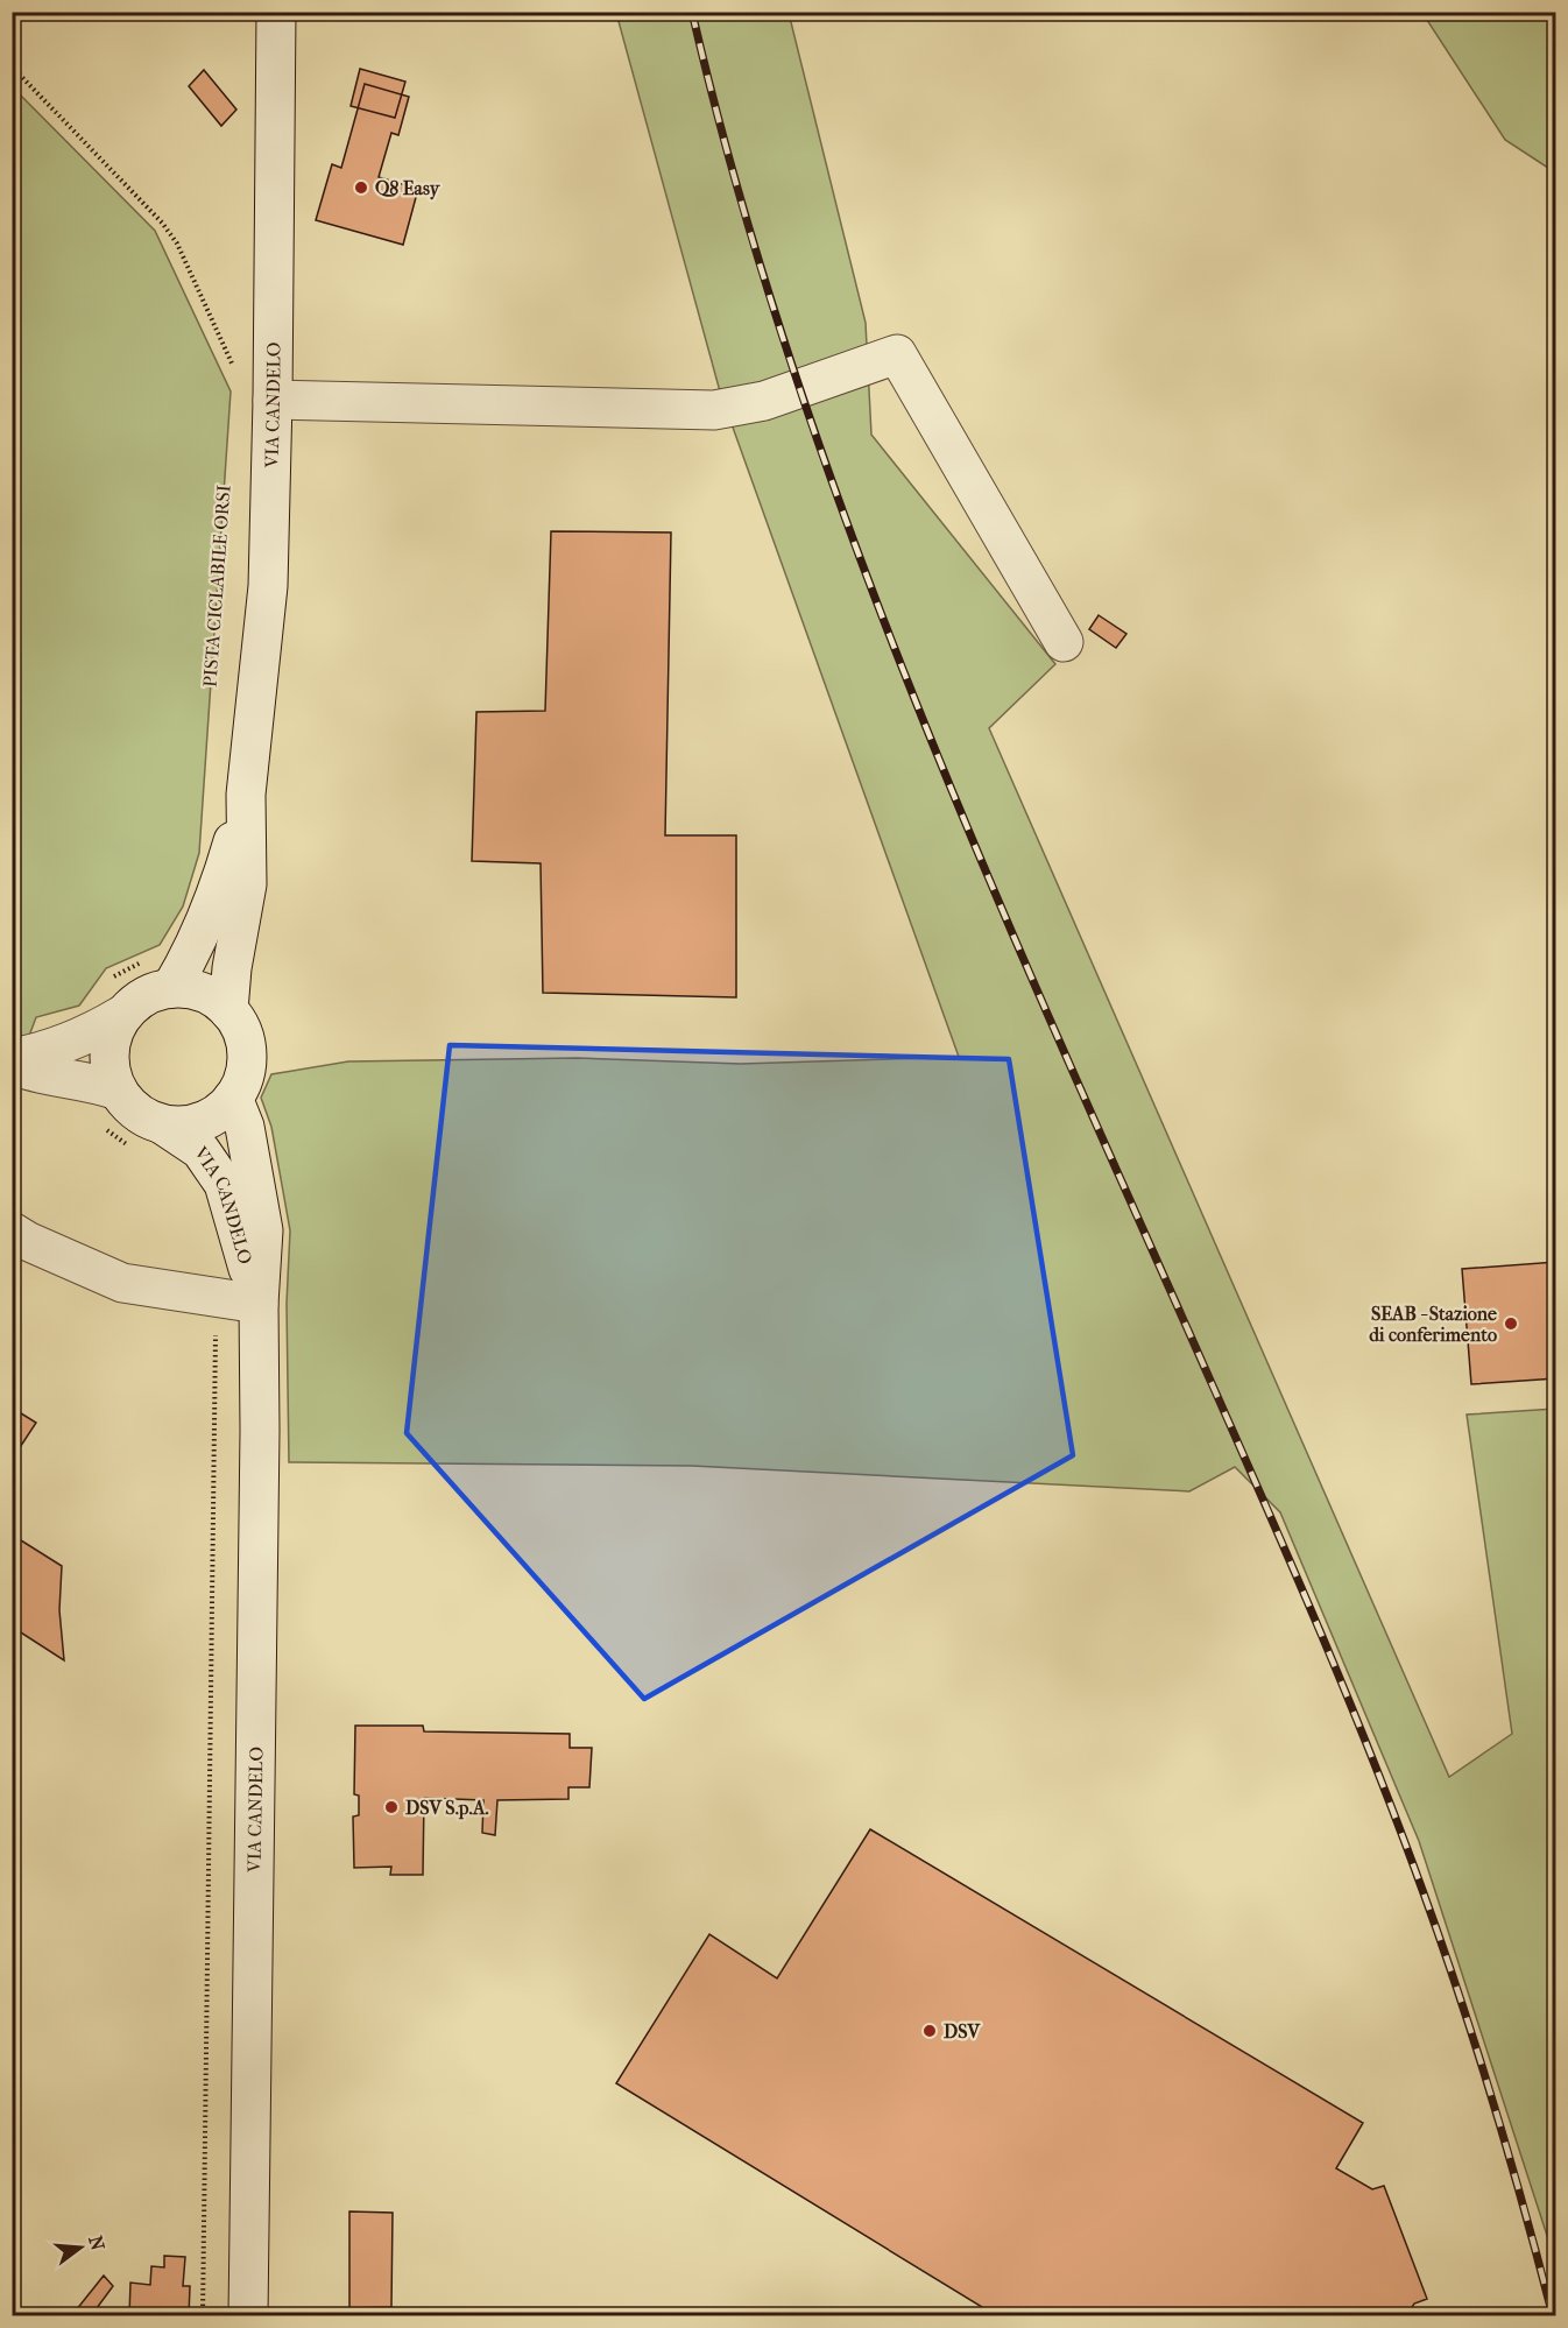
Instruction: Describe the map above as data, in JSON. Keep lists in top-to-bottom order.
{
  "streets": {
    "street": ["VIA CANDELO"]
  },
  "places": [
    "Q8 Easy",
    "SEAB - Stazione di conferimento",
    "DSV S.p.A.",
    "DSV"
  ],
  "north": "right"
}
